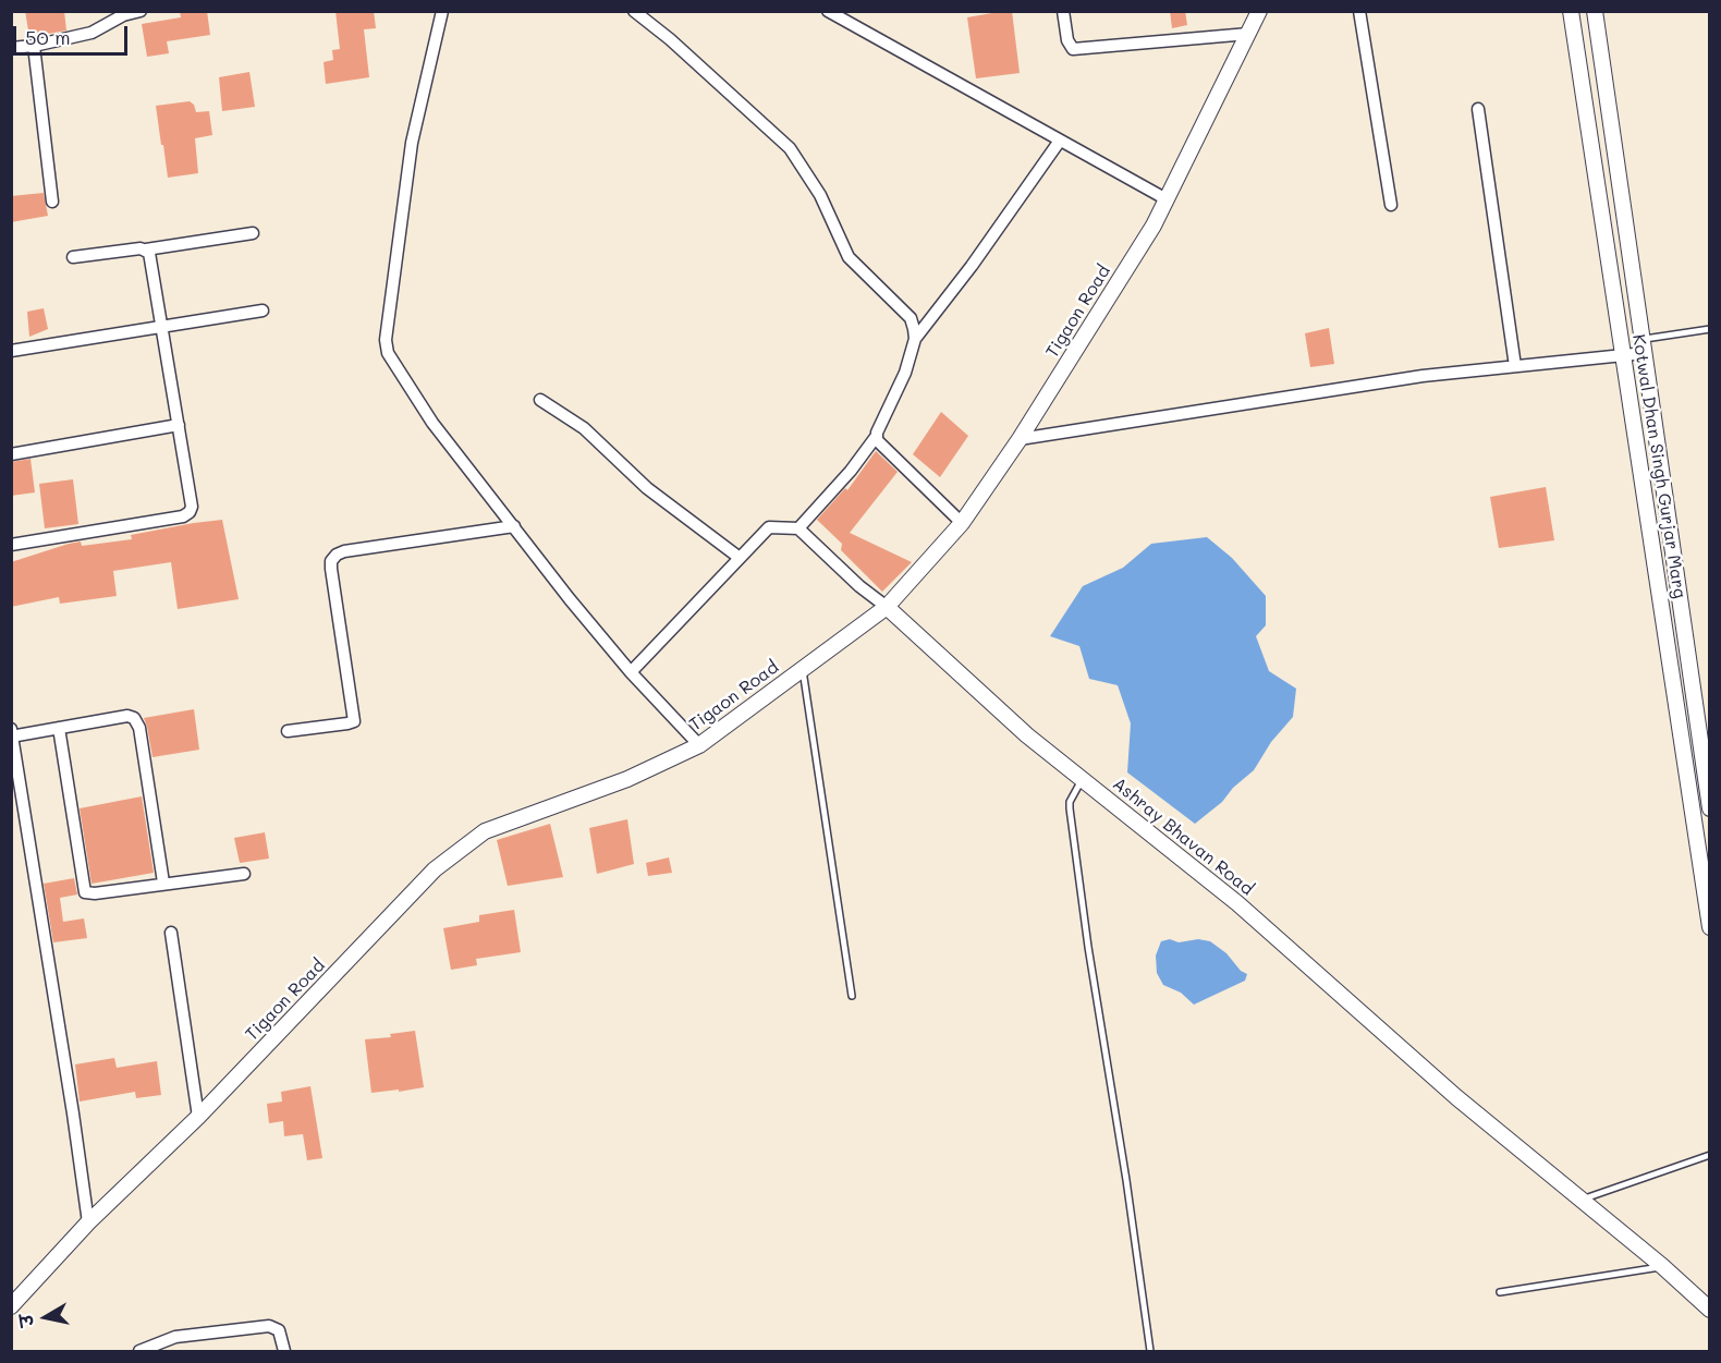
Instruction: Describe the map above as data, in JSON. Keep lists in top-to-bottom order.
{
  "streets": {
    "street": ["Tigaon Road", "Kotwal Dhan Singh Gurjar Marg", "Ashray Bhavan Road"]
  },
  "crossings": [
    ["Tigaon Road", "Ashray Bhavan Road"]
  ],
  "scale_bar": "50 m",
  "north": "left"
}
